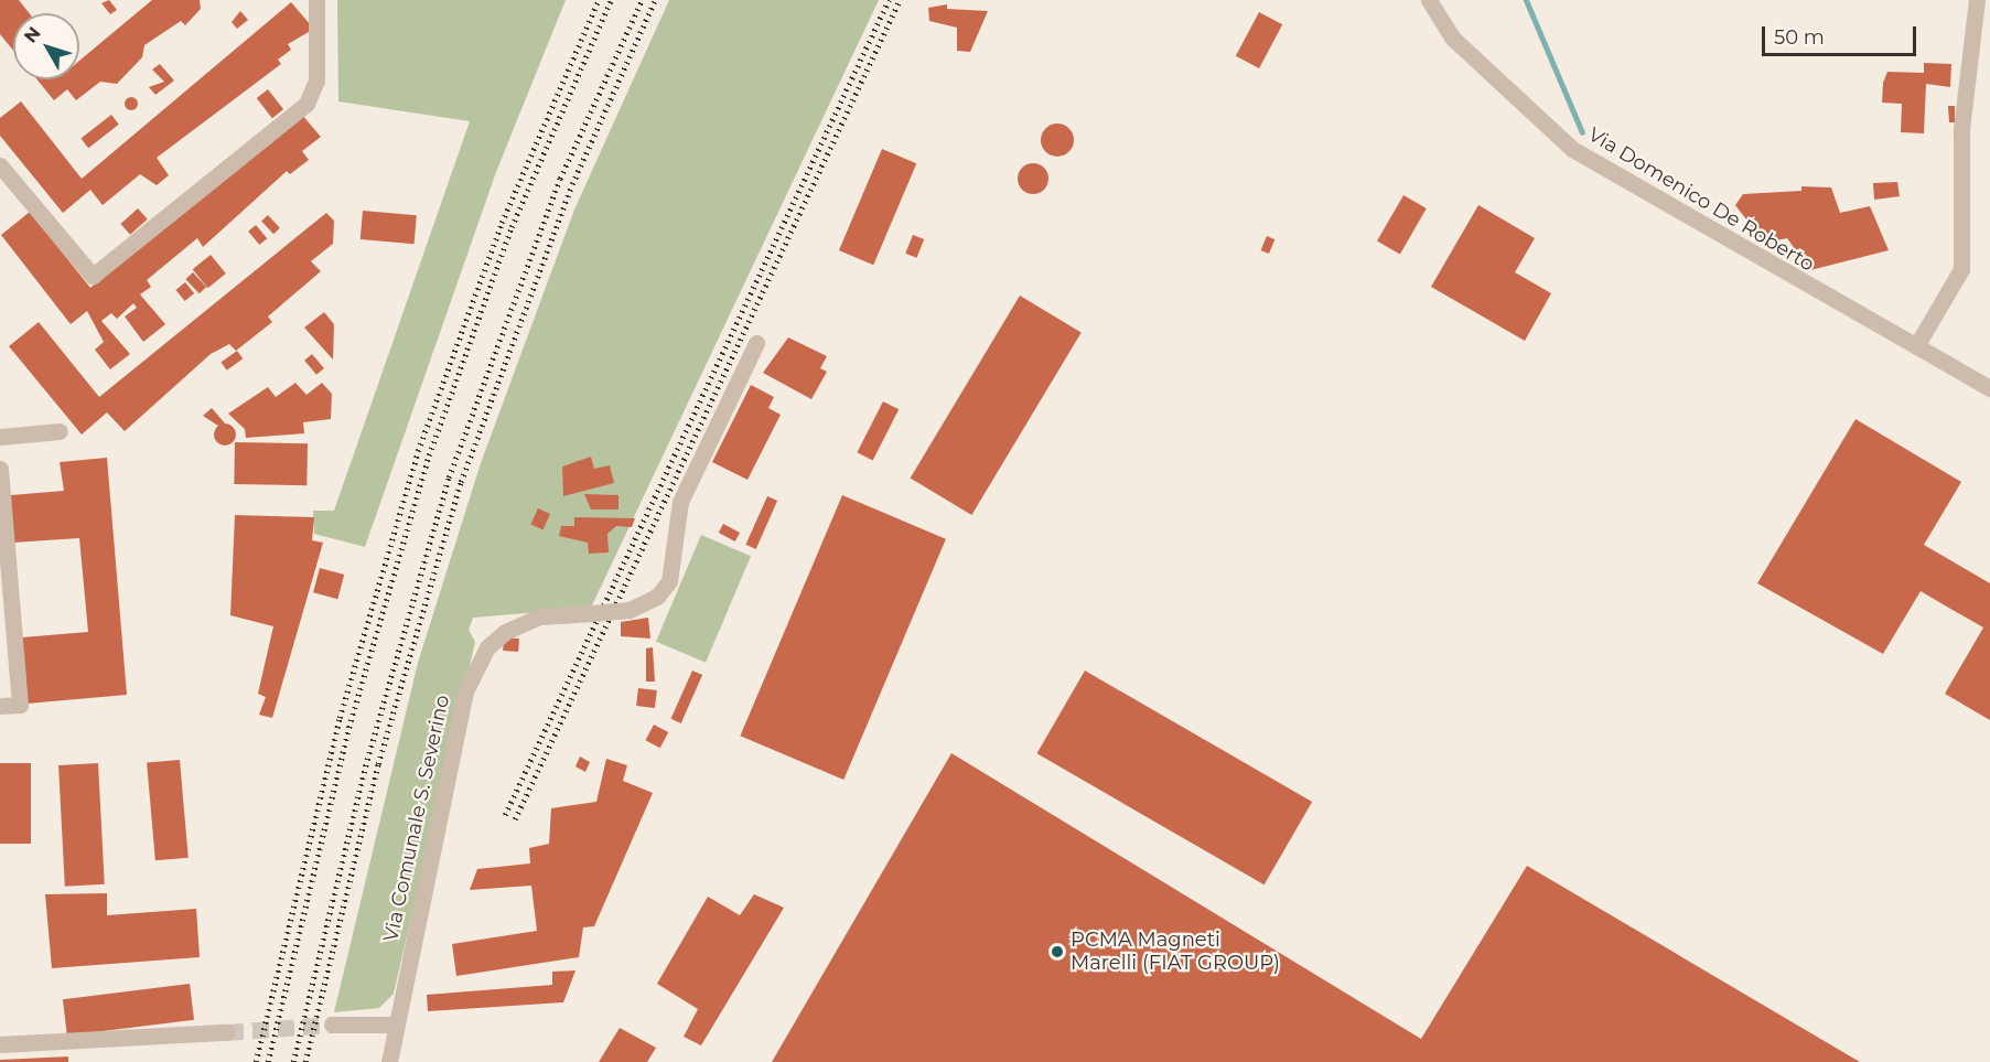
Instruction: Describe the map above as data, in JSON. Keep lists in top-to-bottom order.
{
  "streets": {
    "street": ["Via Domenico De Roberto", "Via Comunale S. Severino"]
  },
  "places": ["PCMA Magneti Marelli (FIAT GROUP)"],
  "scale_bar": "50 m",
  "north": "top left"
}
